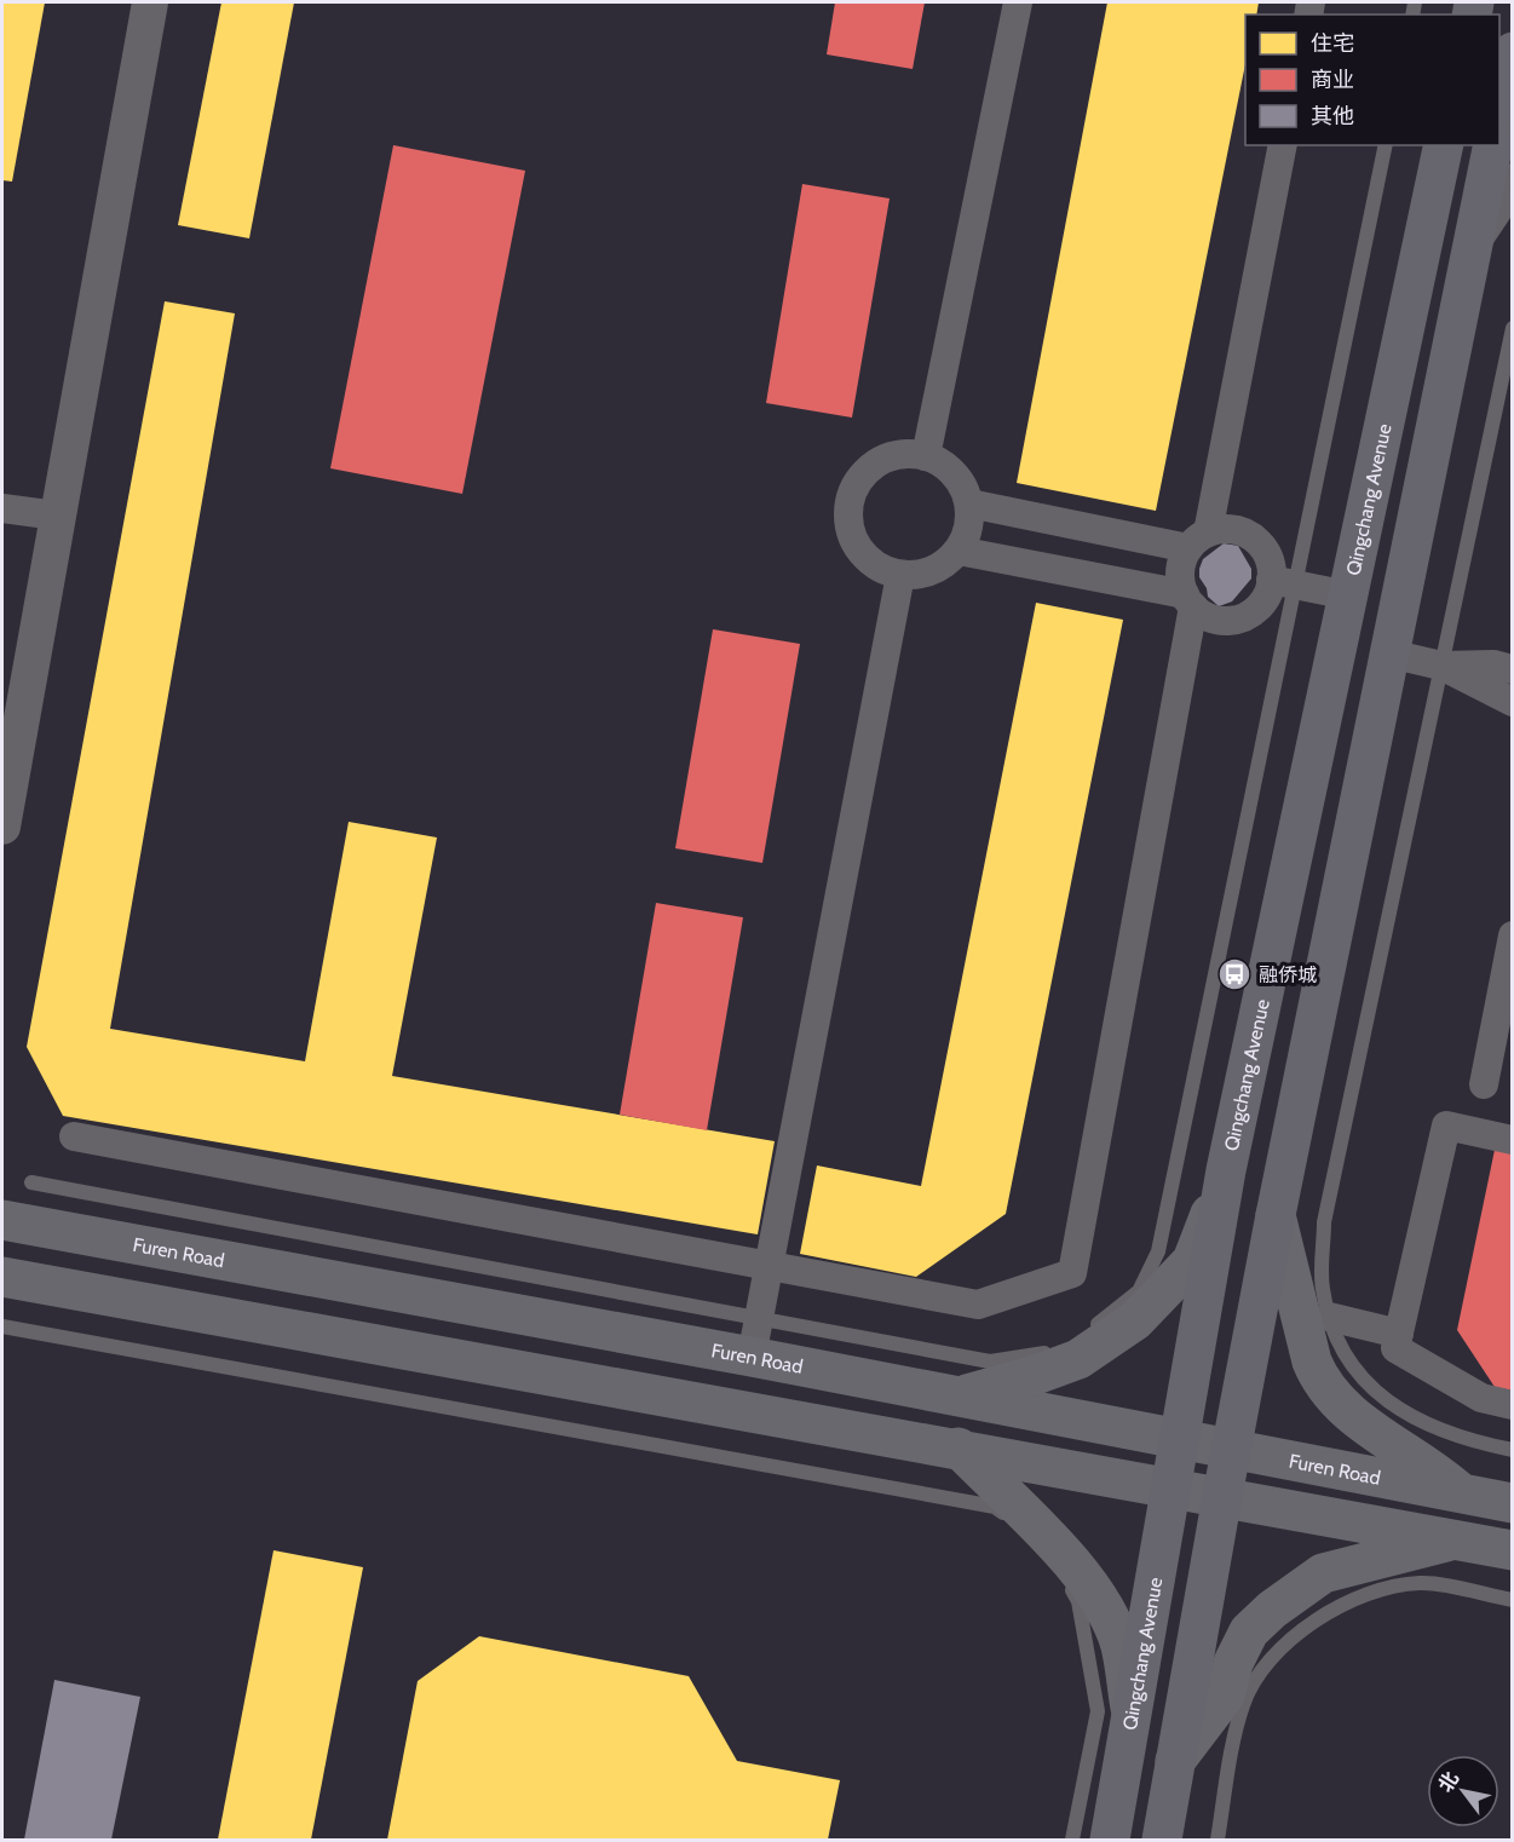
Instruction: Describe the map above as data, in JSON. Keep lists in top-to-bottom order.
{
  "streets": {
    "main road": ["Qingchang Avenue", "Furen Road"]
  },
  "crossings": [
    ["Qingchang Avenue", "Furen Road"]
  ],
  "places": {
    "bus stop": ["融侨城"]
  },
  "legend": ["住宅", "商业", "其他"],
  "north": "top left"
}
